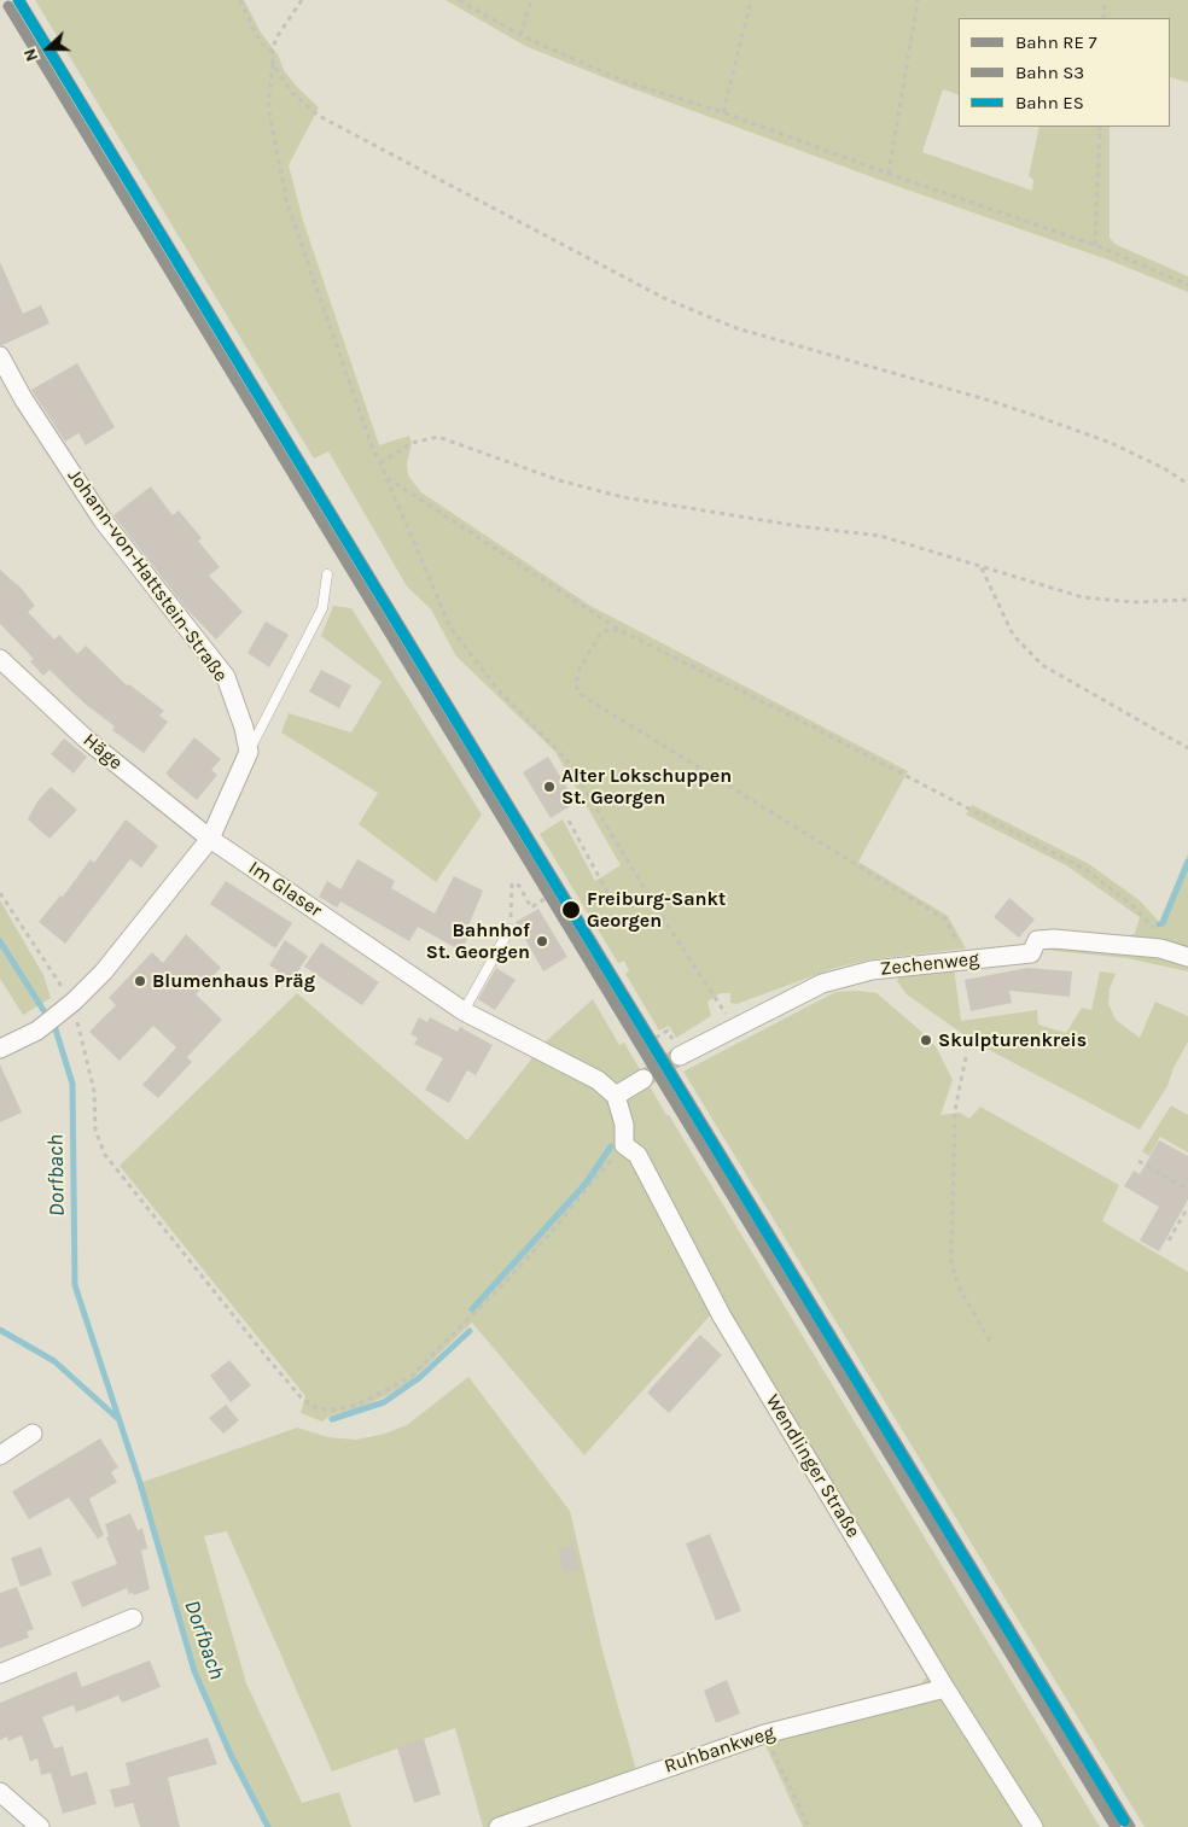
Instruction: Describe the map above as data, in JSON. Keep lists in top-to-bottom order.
{
  "streets": {
    "street": [
      "Johann-von-Hattstein-Straße",
      "Häge",
      "Im Glaser",
      "Zechenweg",
      "Wendlinger Straße",
      "Ruhbankweg"
    ]
  },
  "crossings": [
    ["Häge", "Im Glaser"],
    ["Wendlinger Straße", "Ruhbankweg"]
  ],
  "water": ["Dorfbach"],
  "places": [
    "Alter Lokschuppen St. Georgen",
    "Freiburg-Sankt Georgen",
    "Bahnhof St. Georgen",
    "Blumenhaus Präg",
    "Skulpturenkreis"
  ],
  "lines": ["rail line ES", "rail line S3"],
  "legend": ["Bahn RE 7", "Bahn S3", "Bahn ES"],
  "north": "left"
}
